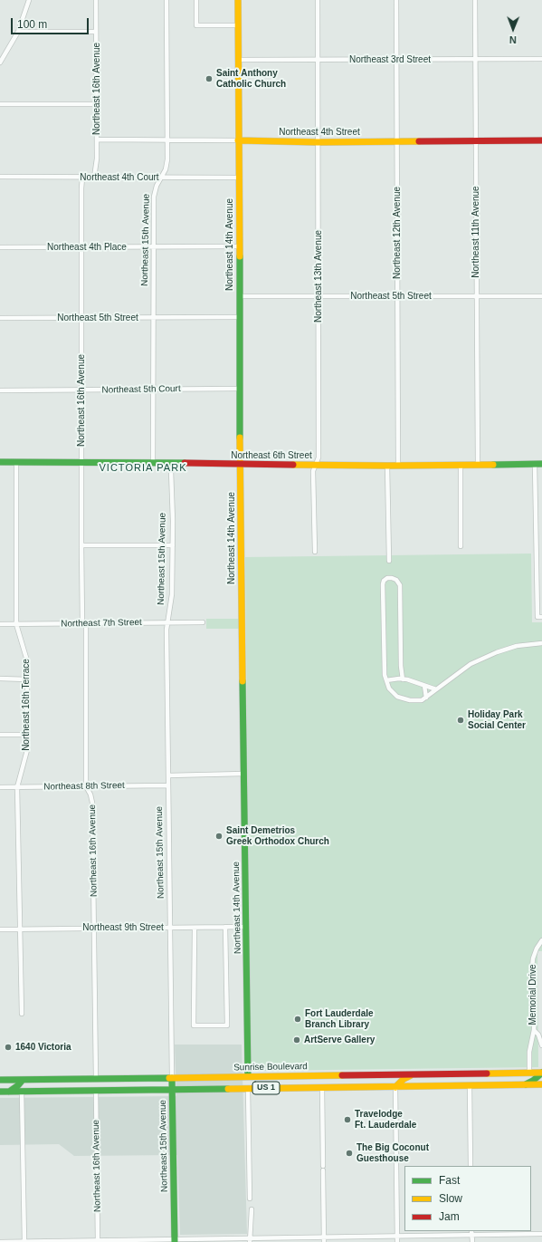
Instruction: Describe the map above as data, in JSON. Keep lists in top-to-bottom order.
{
  "streets": {
    "street": [
      "Northeast 3rd Street",
      "Northeast 16th Avenue",
      "Northeast 4th Street",
      "Northeast 4th Court",
      "Northeast 11th Avenue",
      "Northeast 12th Avenue",
      "Northeast 15th Avenue",
      "Northeast 14th Avenue",
      "Northeast 4th Place",
      "Northeast 13th Avenue",
      "Northeast 5th Street",
      "Northeast 5th Court",
      "Northeast 6th Street",
      "Northeast 7th Street",
      "Northeast 16th Terrace",
      "Northeast 8th Street",
      "Northeast 9th Street",
      "Memorial Drive",
      "Sunrise Boulevard",
      "US 1"
    ]
  },
  "crossings": [
    ["Northeast 3rd Street", "Northeast 11th Avenue"],
    ["Northeast 3rd Street", "Northeast 12th Avenue"],
    ["Northeast 3rd Street", "Northeast 14th Avenue"],
    ["Northeast 3rd Street", "Northeast 13th Avenue"],
    ["Northeast 16th Avenue", "Northeast 4th Street"],
    ["Northeast 16th Avenue", "Northeast 4th Court"],
    ["Northeast 16th Avenue", "Northeast 4th Place"],
    ["Northeast 16th Avenue", "Northeast 5th Street"],
    ["Northeast 16th Avenue", "Northeast 5th Court"],
    ["Northeast 16th Avenue", "Northeast 6th Street"],
    ["Northeast 16th Avenue", "Northeast 7th Street"],
    ["Northeast 16th Avenue", "Northeast 8th Street"],
    ["Northeast 16th Avenue", "Northeast 9th Street"],
    ["Northeast 16th Avenue", "Sunrise Boulevard"],
    ["Northeast 16th Avenue", "US 1"],
    ["Northeast 4th Street", "Northeast 11th Avenue"],
    ["Northeast 4th Street", "Northeast 12th Avenue"],
    ["Northeast 4th Street", "Northeast 15th Avenue"],
    ["Northeast 4th Street", "Northeast 14th Avenue"],
    ["Northeast 4th Street", "Northeast 13th Avenue"],
    ["Northeast 4th Court", "Northeast 15th Avenue"],
    ["Northeast 4th Court", "Northeast 14th Avenue"],
    ["Northeast 11th Avenue", "Northeast 5th Street"],
    ["Northeast 11th Avenue", "Northeast 6th Street"],
    ["Northeast 12th Avenue", "Northeast 5th Street"],
    ["Northeast 12th Avenue", "Northeast 6th Street"],
    ["Northeast 15th Avenue", "Northeast 4th Place"],
    ["Northeast 15th Avenue", "Northeast 5th Street"],
    ["Northeast 15th Avenue", "Northeast 5th Court"],
    ["Northeast 15th Avenue", "Northeast 6th Street"],
    ["Northeast 15th Avenue", "Northeast 7th Street"],
    ["Northeast 15th Avenue", "Northeast 8th Street"],
    ["Northeast 15th Avenue", "Northeast 9th Street"],
    ["Northeast 15th Avenue", "Sunrise Boulevard"],
    ["Northeast 15th Avenue", "US 1"],
    ["Northeast 14th Avenue", "Northeast 4th Place"],
    ["Northeast 14th Avenue", "Northeast 5th Street"],
    ["Northeast 14th Avenue", "Northeast 5th Court"],
    ["Northeast 14th Avenue", "Northeast 6th Street"],
    ["Northeast 14th Avenue", "Northeast 9th Street"],
    ["Northeast 14th Avenue", "Sunrise Boulevard"],
    ["Northeast 13th Avenue", "Northeast 5th Street"],
    ["Northeast 13th Avenue", "Northeast 6th Street"],
    ["Northeast 6th Street", "Northeast 16th Terrace"],
    ["Northeast 7th Street", "Northeast 16th Terrace"],
    ["Northeast 16th Terrace", "Northeast 8th Street"],
    ["Northeast 16th Terrace", "Northeast 9th Street"],
    ["Memorial Drive", "Sunrise Boulevard"]
  ],
  "districts": ["VICTORIA PARK"],
  "places": [
    "Saint Anthony Catholic Church",
    "Holiday Park Social Center",
    "Saint Demetrios Greek Orthodox Church",
    "Fort Lauderdale Branch Library",
    "ArtServe Gallery",
    "1640 Victoria",
    "Travelodge Ft. Lauderdale",
    "The Big Coconut Guesthouse"
  ],
  "legend": ["Fast", "Slow", "Jam"],
  "scale_bar": "100 m",
  "north": "bottom"
}
